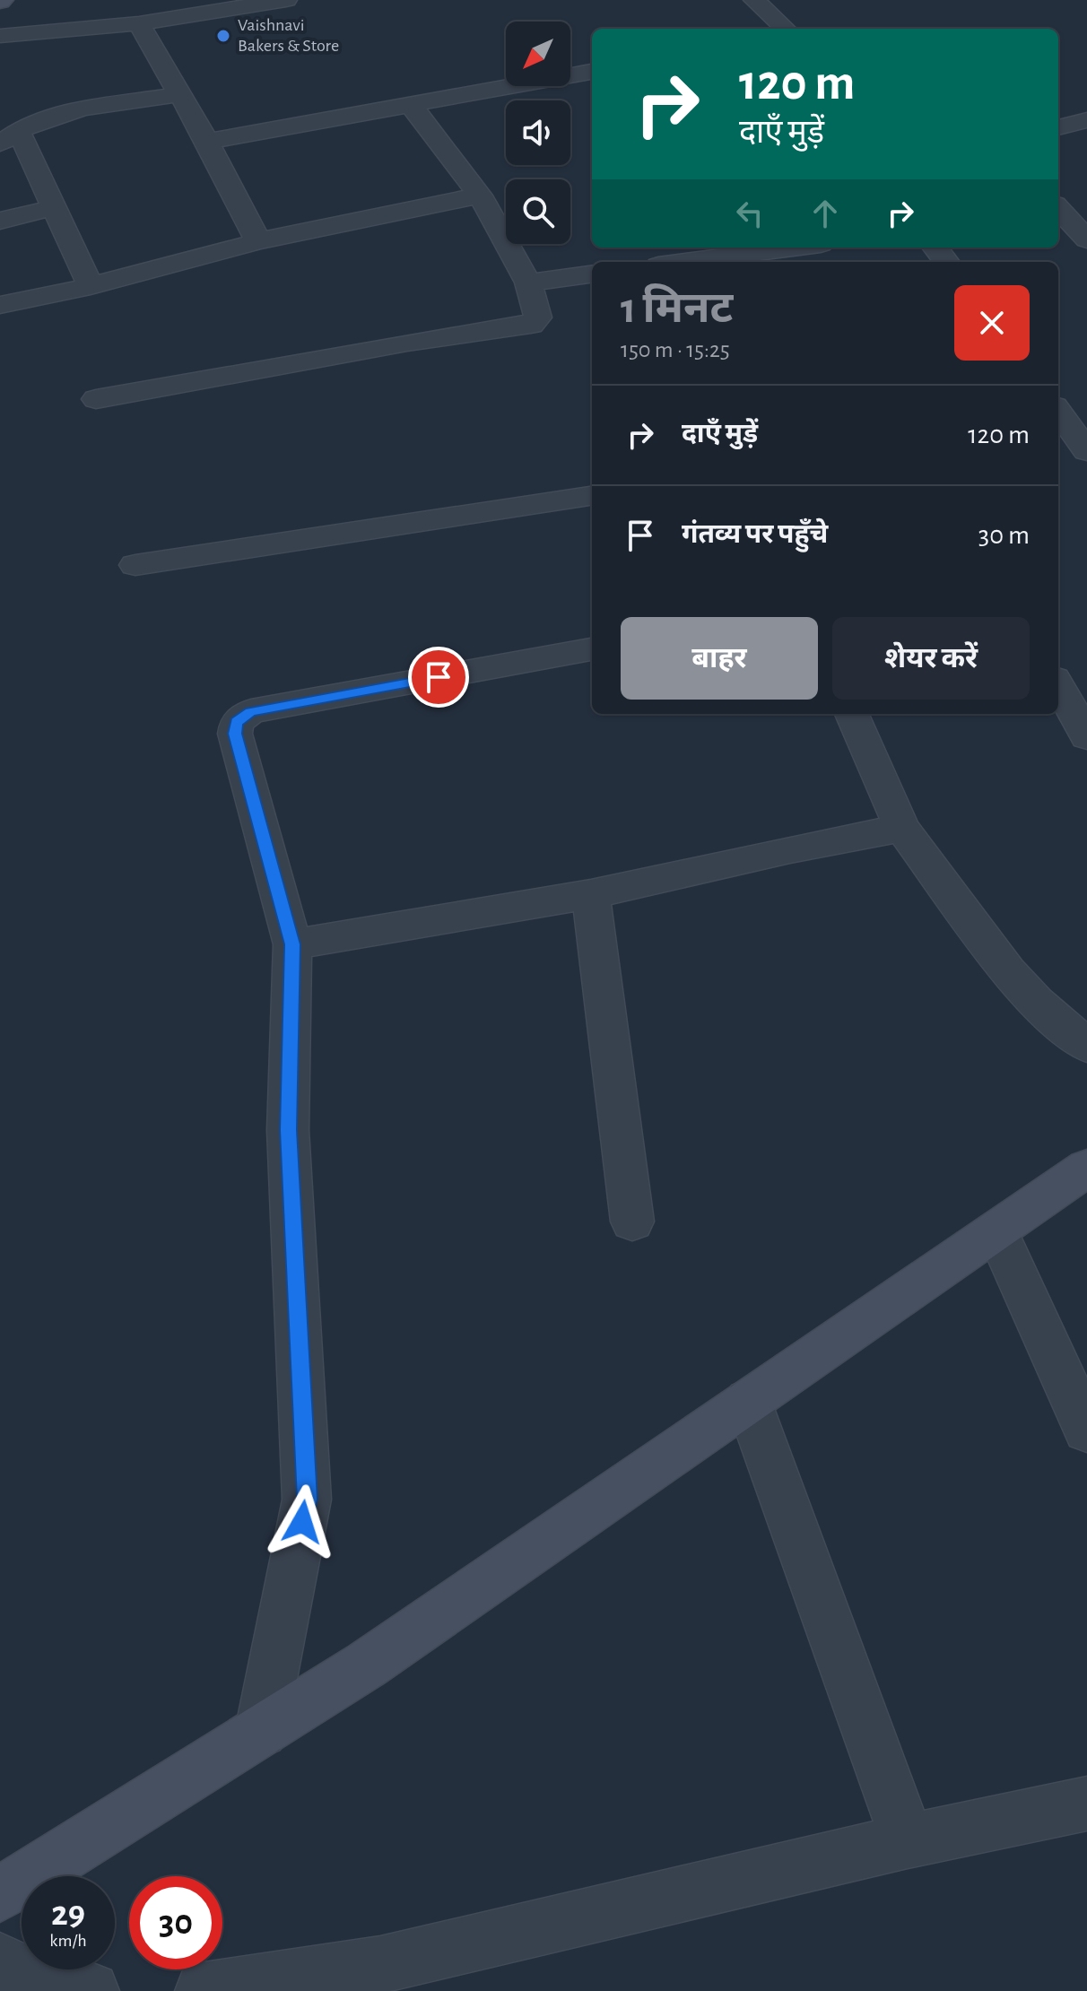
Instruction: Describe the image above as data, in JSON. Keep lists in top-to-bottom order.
{
  "places": ["Vaishnavi Bakers & Store"],
  "north": "bottom left",
  "page": {
    "turn": ["120 m", "दाएँ मुड़ें"],
    "heading": ["1 मिनट", "150 m · 15:25"],
    "list": [
      {
        "name": "दाएँ मुड़ें",
        "value": "120 m"
      },
      {
        "name": "गंतव्य पर पहुँचे",
        "value": "30 m"
      }
    ],
    "buttons": ["बाहर", "शेयर करें"],
    "speed": "29 km/h",
    "limit": "30"
  }
}
